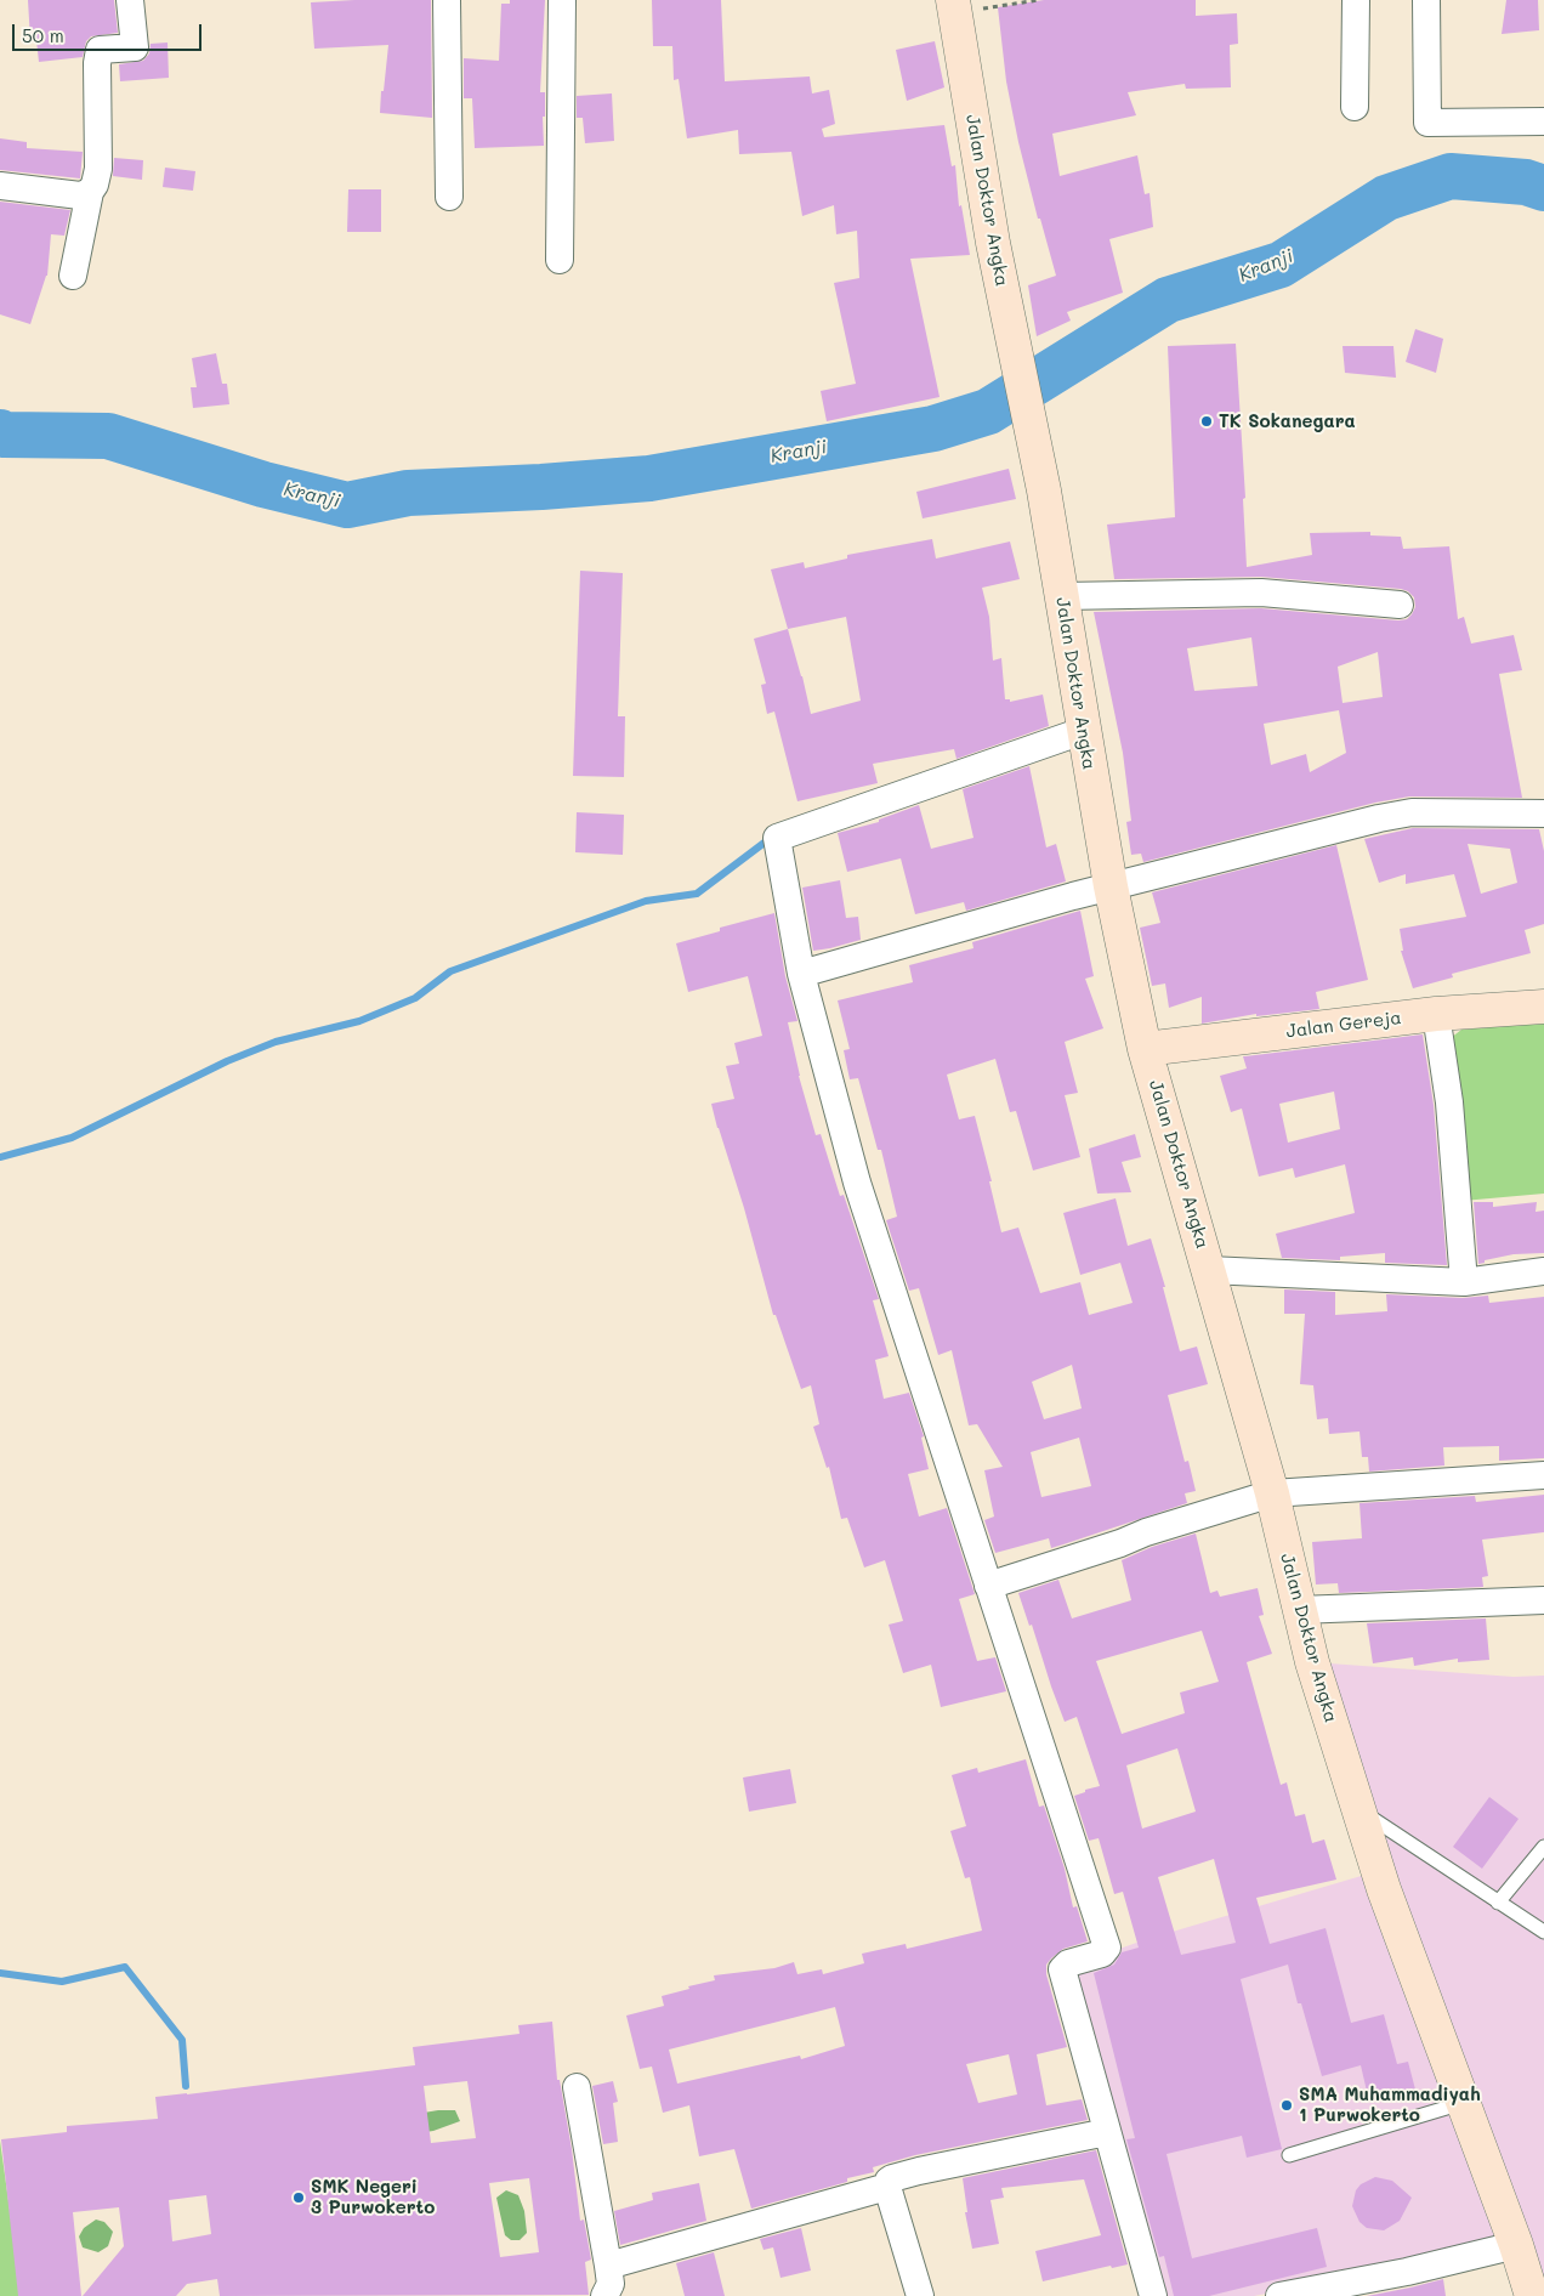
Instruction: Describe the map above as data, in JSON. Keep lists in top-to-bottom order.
{
  "streets": {
    "street": ["Jalan Doktor Angka", "Jalan Gereja"]
  },
  "crossings": [
    ["Jalan Doktor Angka", "Jalan Gereja"]
  ],
  "water": ["Kranji"],
  "places": ["TK Sokanegara", "SMA Muhammadiyah 1 Purwokerto", "SMK Negeri 3 Purwokerto"],
  "scale_bar": "50 m"
}
